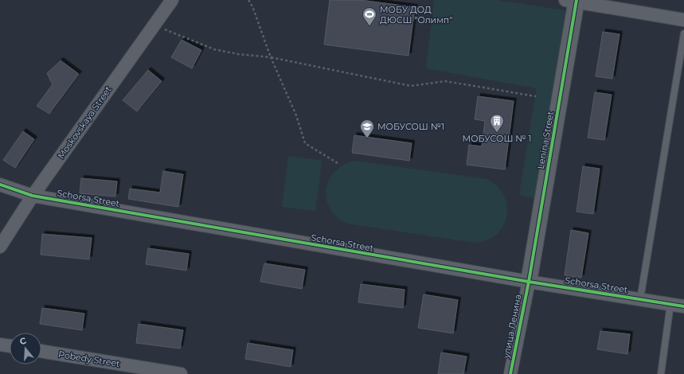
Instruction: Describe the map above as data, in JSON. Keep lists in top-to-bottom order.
{
  "streets": {
    "street": [
      "Moskovskaya Street",
      "Lenina Street",
      "Schorsa Street",
      "улица Ленина",
      "Pobedy Street"
    ]
  },
  "crossings": [
    ["Moskovskaya Street", "Schorsa Street"],
    ["Lenina Street", "Schorsa Street"],
    ["Lenina Street", "улица Ленина"],
    ["Schorsa Street", "улица Ленина"]
  ],
  "places": {
    "sports": ["МОБУ ДОД ДЮСШ \"Олимп\""],
    "building": ["МОБУСОШ № 1"],
    "school or university": ["МОБУСОШ №1"]
  },
  "north": "top"
}
